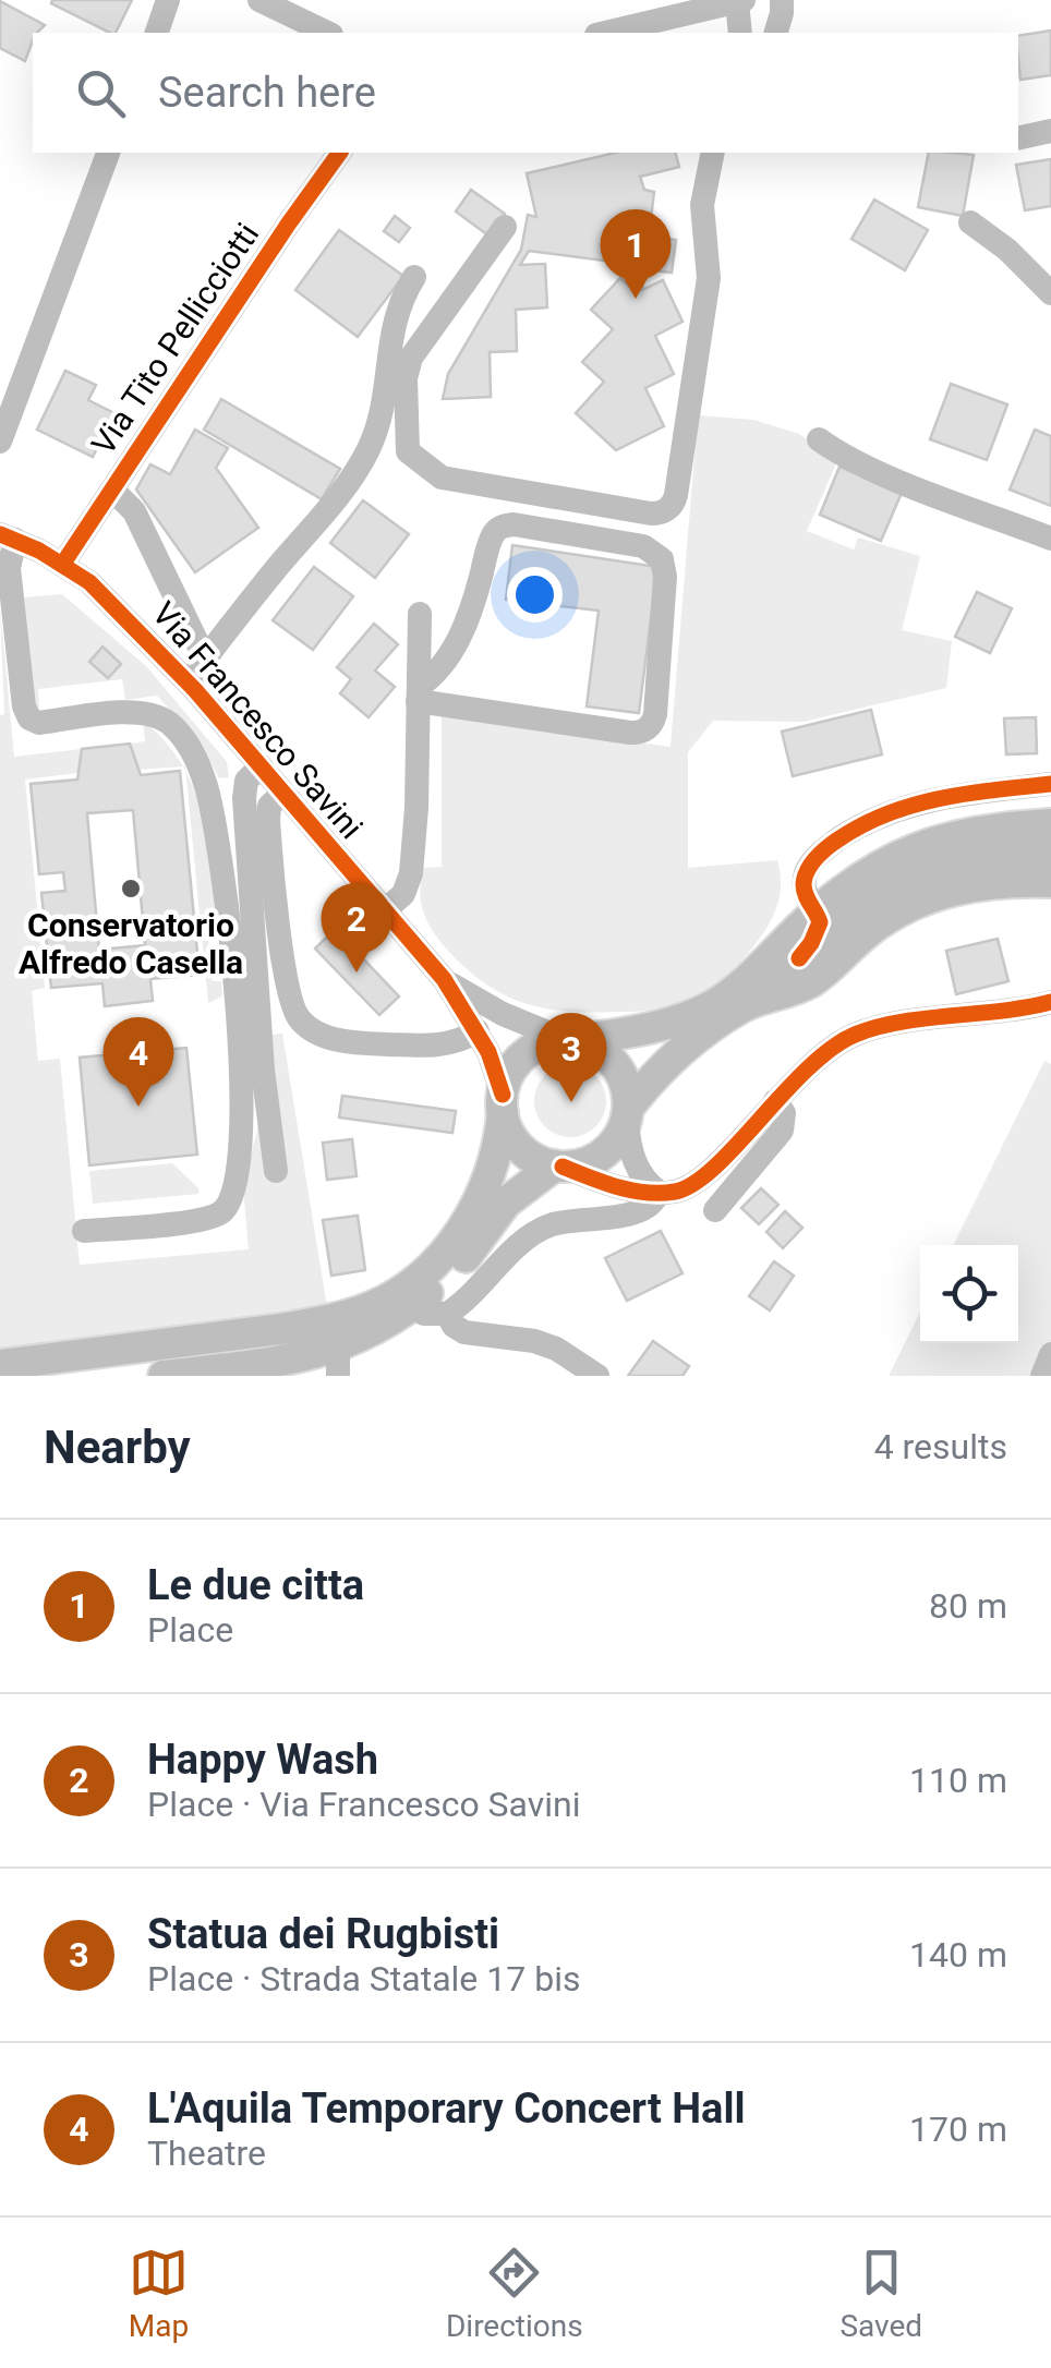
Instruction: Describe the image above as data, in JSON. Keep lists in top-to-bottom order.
{
  "streets": {
    "street": ["Via Tito Pellicciotti", "Via Francesco Savini"]
  },
  "crossings": [
    ["Via Tito Pellicciotti", "Via Francesco Savini"]
  ],
  "places": ["Conservatorio Alfredo Casella"],
  "page": {
    "search": "Search here",
    "pins": [
      "1",
      "2",
      "3",
      "4"
    ],
    "heading": ["Nearby", "4 results"],
    "list": [
      {
        "mark": "1",
        "name": "Le due citta",
        "note": "Place",
        "value": "80 m"
      },
      {
        "mark": "2",
        "name": "Happy Wash",
        "note": "Place · Via Francesco Savini",
        "value": "110 m"
      },
      {
        "mark": "3",
        "name": "Statua dei Rugbisti",
        "note": "Place · Strada Statale 17 bis",
        "value": "140 m"
      },
      {
        "mark": "4",
        "name": "L'Aquila Temporary Concert Hall",
        "note": "Theatre",
        "value": "170 m"
      }
    ],
    "nav": ["Map", "Directions", "Saved"]
  }
}
